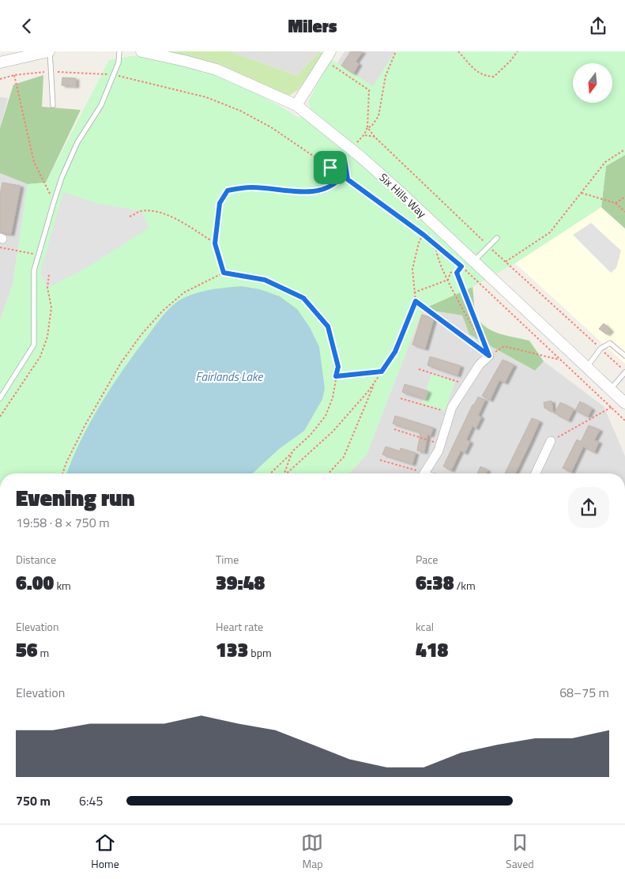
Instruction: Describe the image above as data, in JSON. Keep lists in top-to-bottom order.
{
  "streets": {
    "street": ["Six Hills Way"]
  },
  "water": ["Fairlands Lake"],
  "north": "bottom",
  "page": {
    "header": "Milers",
    "heading": ["Evening run", "19:58 · 8 × 750 m"],
    "stats": [
      ["Distance", "6.00 km"],
      ["Time", "39:48"],
      ["Pace", "6:38 /km"],
      ["Elevation", "56 m"],
      ["Heart rate", "133 bpm"],
      ["kcal", "418"]
    ],
    "chart": ["Elevation", "68–75 m"],
    "list": [
      {
        "name": "750 m",
        "note": "6:45"
      }
    ],
    "tabs": ["Home", "Map", "Saved"]
  }
}
